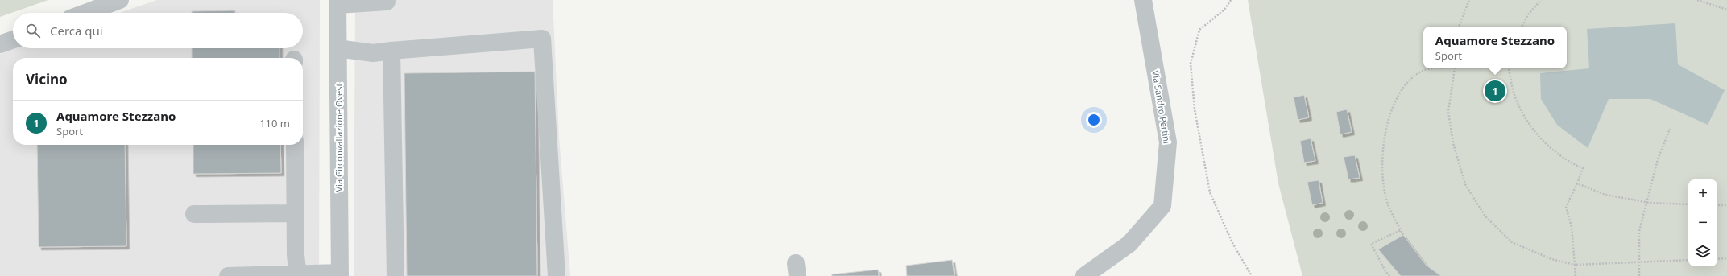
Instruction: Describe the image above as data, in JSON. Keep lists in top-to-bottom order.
{
  "streets": {
    "street": ["Via Sandro Pertini", "Via Circonvallazione Ovest"]
  },
  "page": {
    "search": "Cerca qui",
    "popup": ["Aquamore Stezzano", "Sport"],
    "heading": "Vicino",
    "pins": "1",
    "list": [
      {
        "mark": "1",
        "name": "Aquamore Stezzano",
        "note": "Sport",
        "value": "110 m"
      }
    ],
    "map_buttons": ["+", "−"]
  }
}
